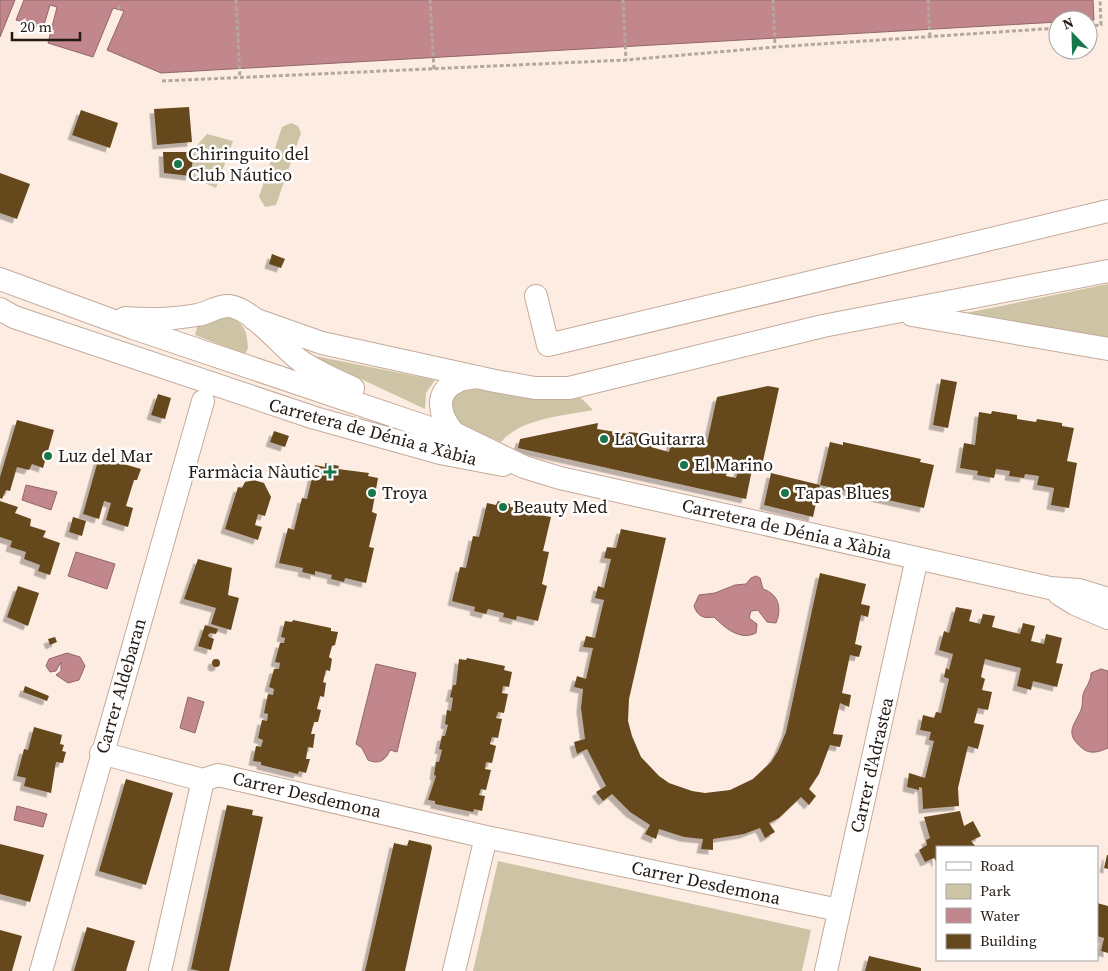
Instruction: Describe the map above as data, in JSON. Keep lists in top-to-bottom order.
{
  "streets": {
    "street": [
      "Carretera de Dénia a Xàbia",
      "Carrer Aldebaran",
      "Carrer d'Adrastea",
      "Carrer Desdemona"
    ]
  },
  "crossings": [
    ["Carretera de Dénia a Xàbia", "Carrer d'Adrastea"],
    ["Carrer Aldebaran", "Carrer Desdemona"],
    ["Carrer d'Adrastea", "Carrer Desdemona"]
  ],
  "places": {
    "other": [
      "Chiringuito del Club Náutico",
      "La Guitarra",
      "Luz del Mar",
      "El Marino",
      "Troya",
      "Tapas Blues",
      "Beauty Med"
    ],
    "health": ["Farmàcia Nàutic"]
  },
  "legend": [
    "Road",
    "Park",
    "Water",
    "Building"
  ],
  "scale_bar": "20 m",
  "north": "top left"
}
